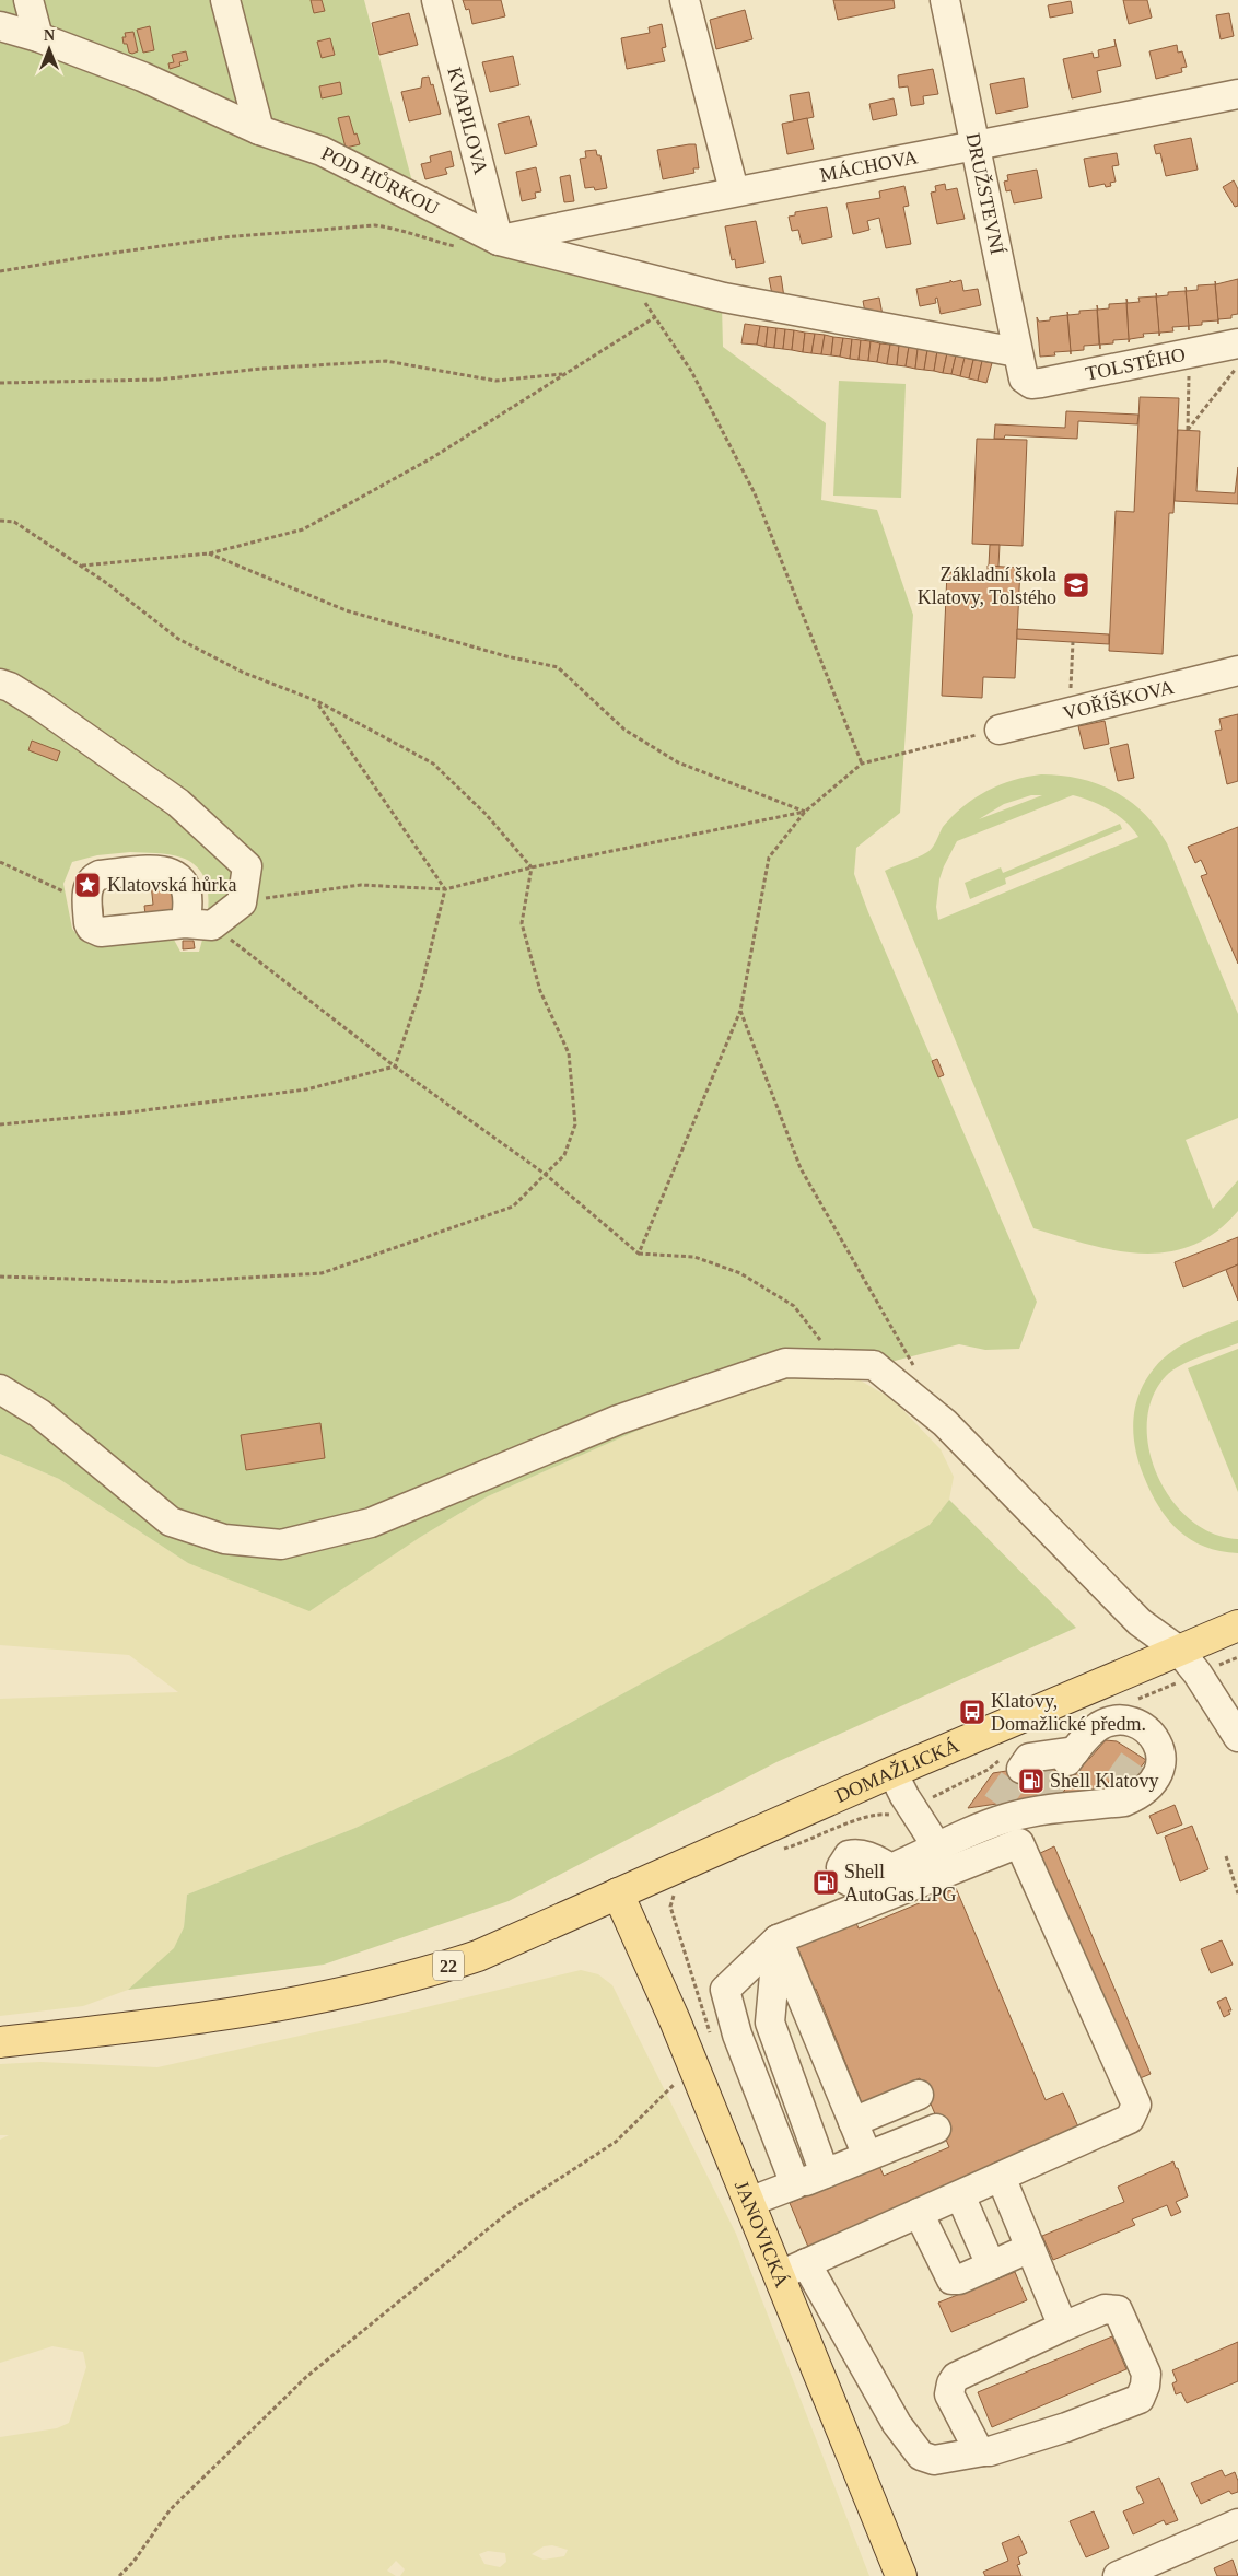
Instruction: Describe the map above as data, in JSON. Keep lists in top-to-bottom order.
{
  "streets": {
    "main road": ["DOMAŽLICKÁ", "22", "JANOVICKÁ"],
    "street": [
      "KVAPILOVA",
      "MÁCHOVA",
      "POD HŮRKOU",
      "DRUŽSTEVNÍ",
      "TOLSTÉHO",
      "VOŘÍŠKOVA"
    ]
  },
  "crossings": [
    ["KVAPILOVA", "MÁCHOVA"],
    ["KVAPILOVA", "POD HŮRKOU"],
    ["MÁCHOVA", "POD HŮRKOU"],
    ["MÁCHOVA", "DRUŽSTEVNÍ"],
    ["POD HŮRKOU", "DRUŽSTEVNÍ"],
    ["DRUŽSTEVNÍ", "TOLSTÉHO"],
    ["DOMAŽLICKÁ", "22"],
    ["DOMAŽLICKÁ", "JANOVICKÁ"],
    ["22", "JANOVICKÁ"]
  ],
  "places": {
    "school or university": ["Základní škola Klatovy, Tolstého"],
    "place": ["Klatovská hůrka"],
    "bus stop": ["Klatovy, Domažlické předm."],
    "fuel station": ["Shell Klatovy", "Shell AutoGas LPG"]
  },
  "north": "top"
}
